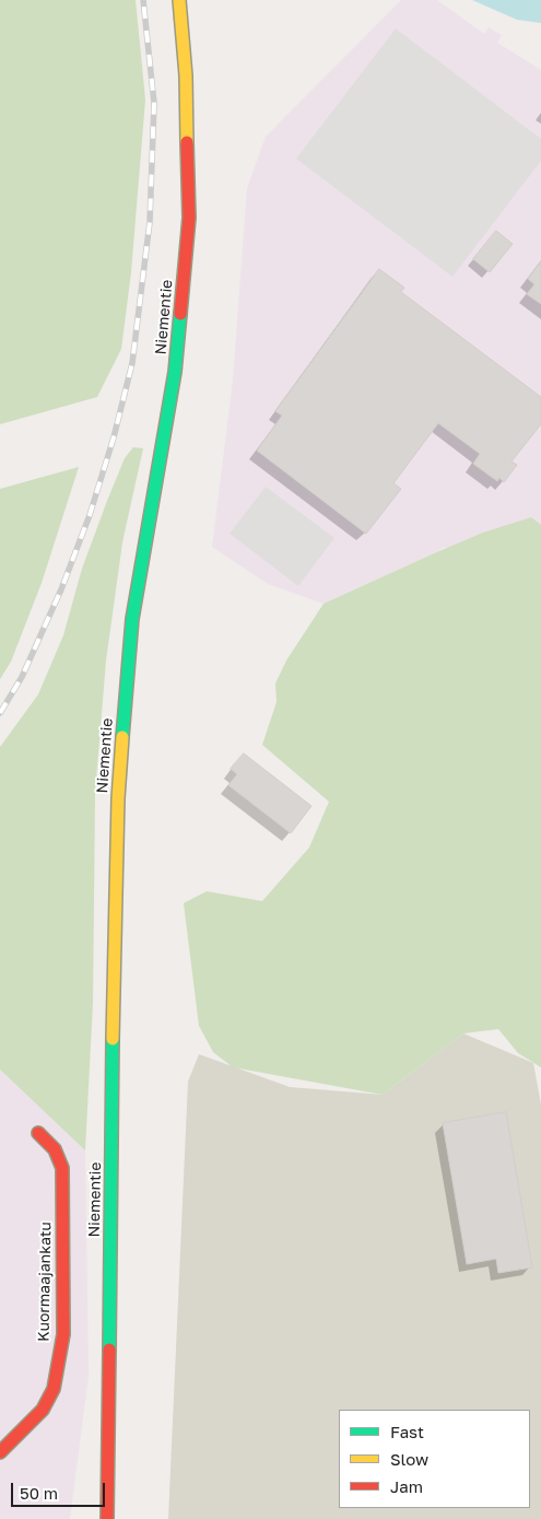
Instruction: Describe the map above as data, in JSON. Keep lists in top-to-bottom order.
{
  "streets": {
    "main road": ["Niementie", "Kuormaajankatu"]
  },
  "legend": ["Fast", "Slow", "Jam"],
  "scale_bar": "50 m"
}
